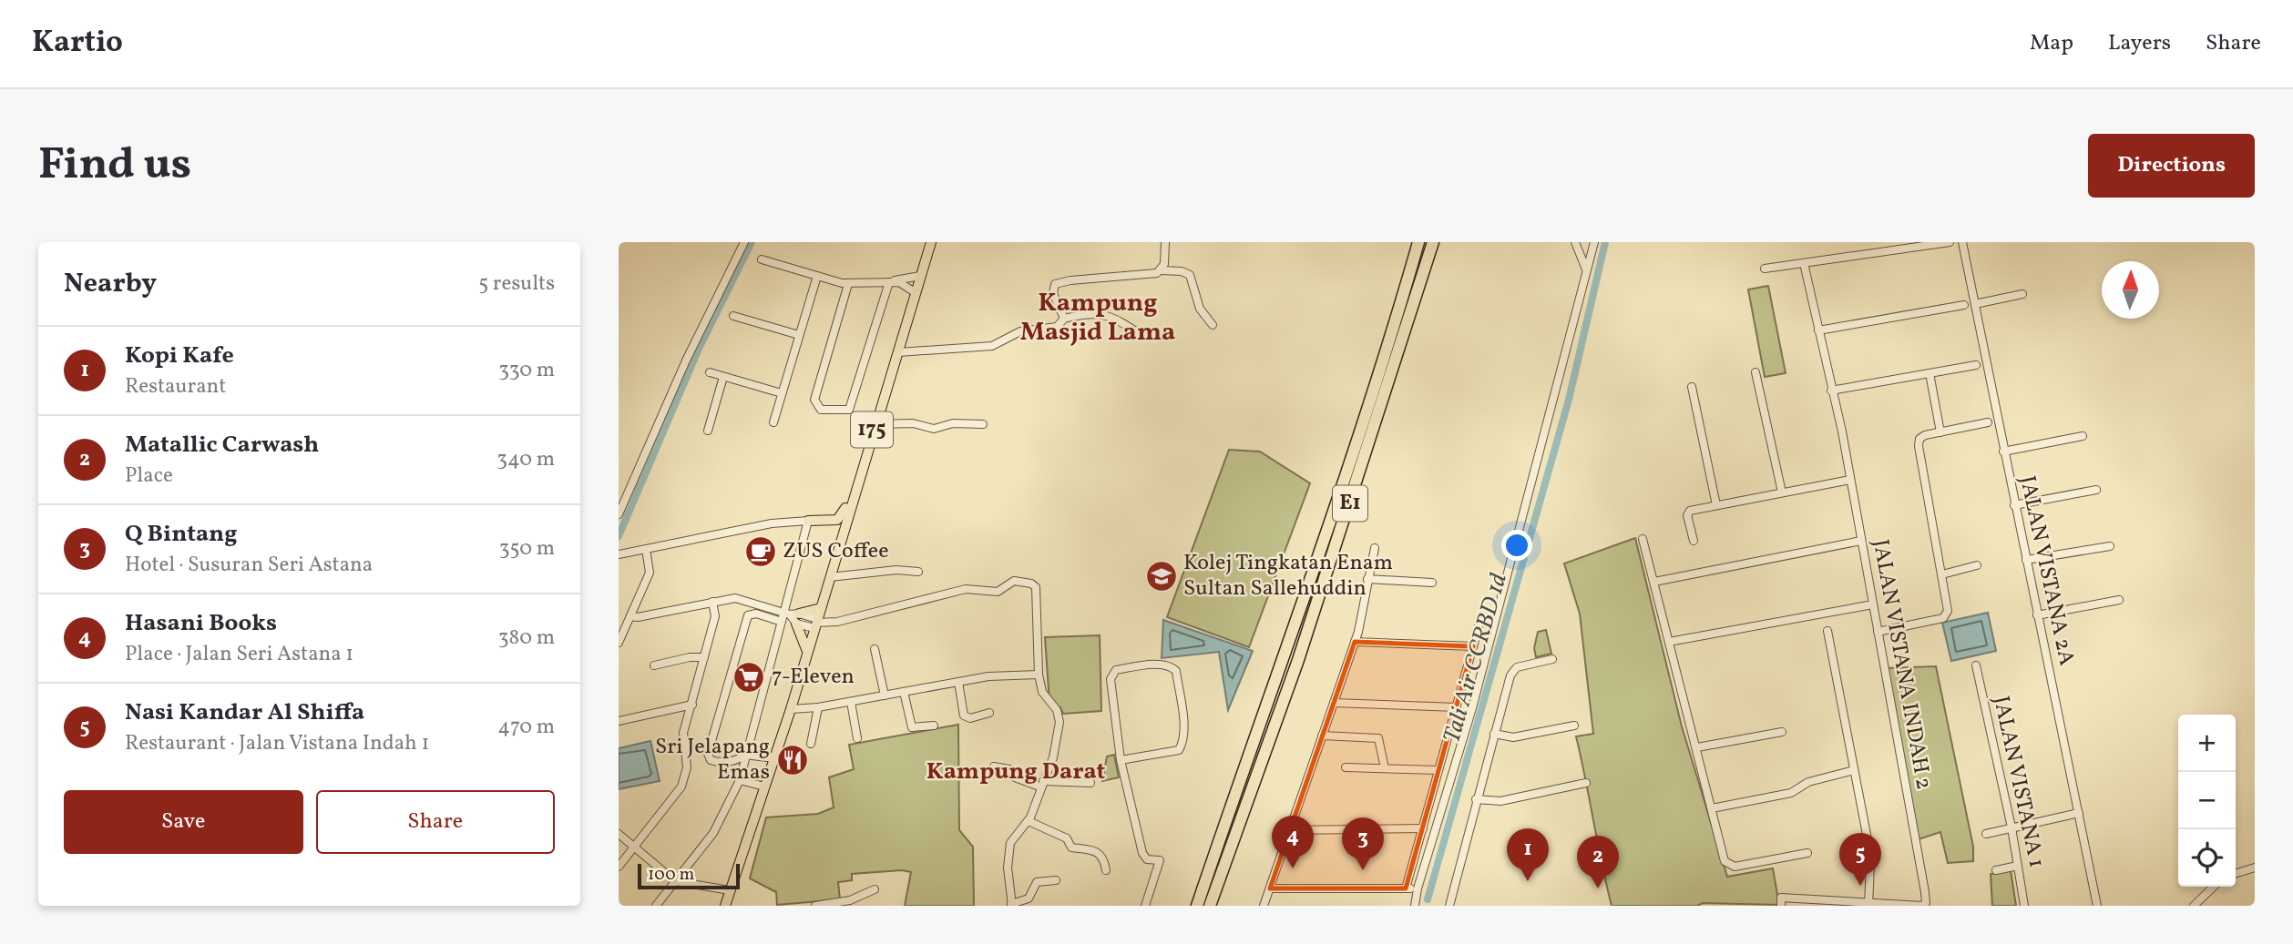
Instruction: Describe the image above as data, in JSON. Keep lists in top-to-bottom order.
{
  "streets": {
    "highway": ["E1"],
    "main road": ["175"],
    "street": ["JALAN VISTANA 2A", "JALAN VISTANA INDAH 2", "JALAN VISTANA 1"]
  },
  "districts": ["Kampung Masjid Lama", "Kampung Darat"],
  "water": ["Tali Air CCRBD 1d"],
  "places": {
    "cafe": ["ZUS Coffee"],
    "school or university": ["Kolej Tingkatan Enam Sultan Sallehuddin"],
    "supermarket": ["7-Eleven"],
    "restaurant": ["Sri Jelapang Emas"]
  },
  "scale_bar": "100 m",
  "north": "top",
  "page": {
    "header": "Kartio",
    "nav": ["Map", "Layers", "Share"],
    "buttons": [
      "Directions",
      ["Save", "Share"]
    ],
    "title": "Find us",
    "heading": ["Nearby", "5 results"],
    "list": [
      {
        "mark": "1",
        "name": "Kopi Kafe",
        "note": "Restaurant",
        "value": "330 m"
      },
      {
        "mark": "2",
        "name": "Matallic Carwash",
        "note": "Place",
        "value": "340 m"
      },
      {
        "mark": "3",
        "name": "Q Bintang",
        "note": "Hotel · Susuran Seri Astana",
        "value": "350 m"
      },
      {
        "mark": "4",
        "name": "Hasani Books",
        "note": "Place · Jalan Seri Astana 1",
        "value": "380 m"
      },
      {
        "mark": "5",
        "name": "Nasi Kandar Al Shiffa",
        "note": "Restaurant · Jalan Vistana Indah 1",
        "value": "470 m"
      }
    ],
    "map_buttons": ["+", "−"],
    "pins": [
      "4",
      "3",
      "1",
      "5",
      "2"
    ],
    "scale": "100 m"
  }
}
